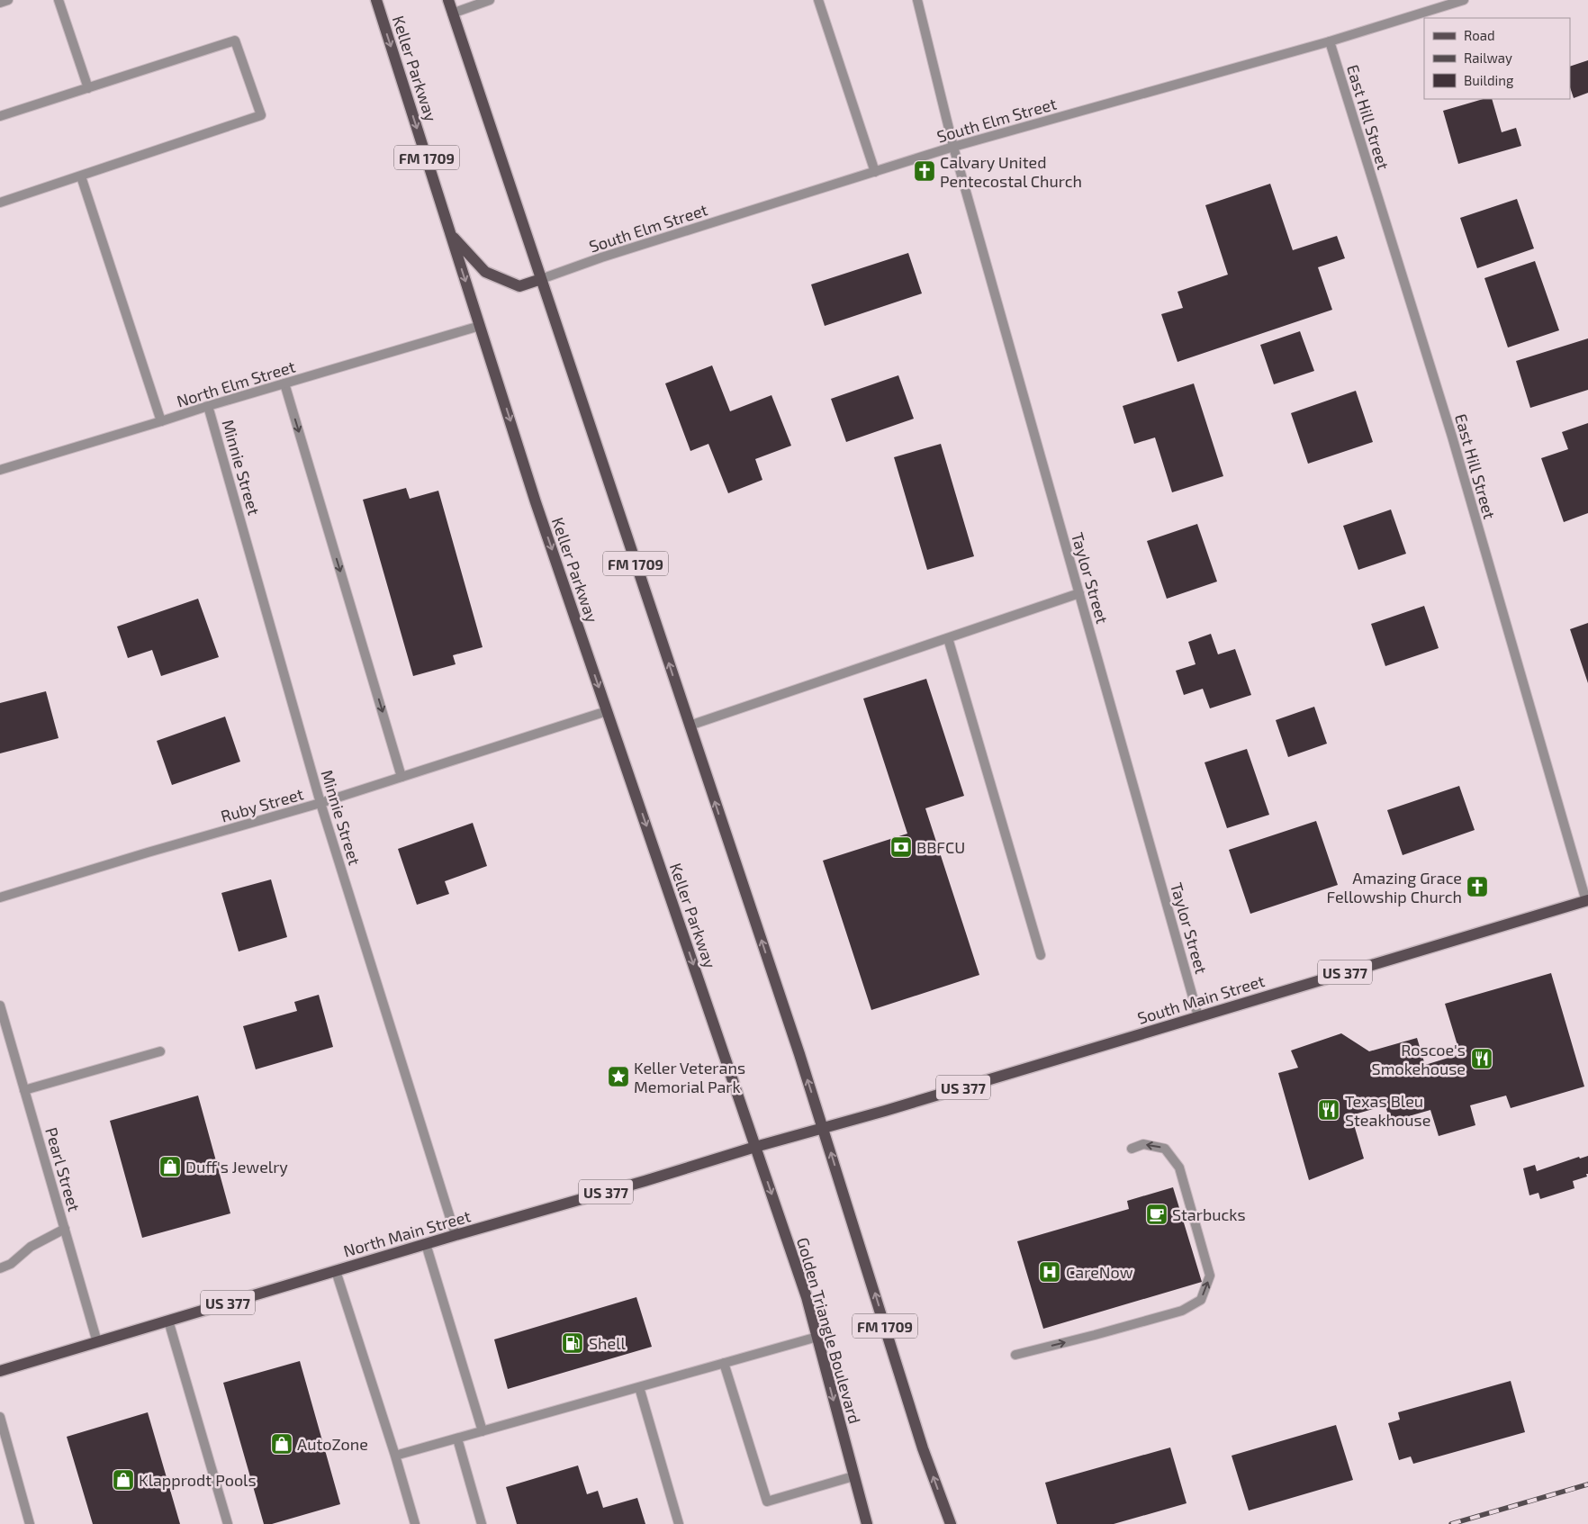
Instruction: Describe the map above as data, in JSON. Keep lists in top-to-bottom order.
{
  "streets": {
    "main road": [
      "Keller Parkway",
      "FM 1709",
      "US 377",
      "South Main Street",
      "North Main Street",
      "Golden Triangle Boulevard"
    ],
    "street": [
      "East Hill Street",
      "South Elm Street",
      "North Elm Street",
      "Minnie Street",
      "Taylor Street",
      "Ruby Street",
      "Pearl Street"
    ]
  },
  "crossings": [
    ["Keller Parkway", "North Elm Street"],
    ["Keller Parkway", "Ruby Street"],
    ["Keller Parkway", "North Main Street"],
    ["Keller Parkway", "Golden Triangle Boulevard"],
    ["East Hill Street", "South Elm Street"],
    ["East Hill Street", "South Main Street"],
    ["South Elm Street", "FM 1709"],
    ["South Elm Street", "Taylor Street"],
    ["FM 1709", "South Main Street"],
    ["FM 1709", "North Main Street"],
    ["North Elm Street", "Minnie Street"],
    ["Minnie Street", "Ruby Street"],
    ["Minnie Street", "North Main Street"],
    ["Taylor Street", "South Main Street"],
    ["South Main Street", "North Main Street"],
    ["Pearl Street", "North Main Street"],
    ["North Main Street", "Golden Triangle Boulevard"]
  ],
  "places": {
    "church": ["Calvary United Pentecostal Church", "Amazing Grace Fellowship Church"],
    "bank": ["BBFCU"],
    "restaurant": ["Roscoe's Smokehouse", "Texas Bleu Steakhouse"],
    "place": ["Keller Veterans Memorial Park"],
    "shop": ["Duff's Jewelry", "AutoZone", "Klapprodt Pools"],
    "cafe": ["Starbucks"],
    "hospital": ["CareNow"],
    "fuel station": ["Shell"]
  },
  "legend": ["Road", "Railway", "Building"]
}
